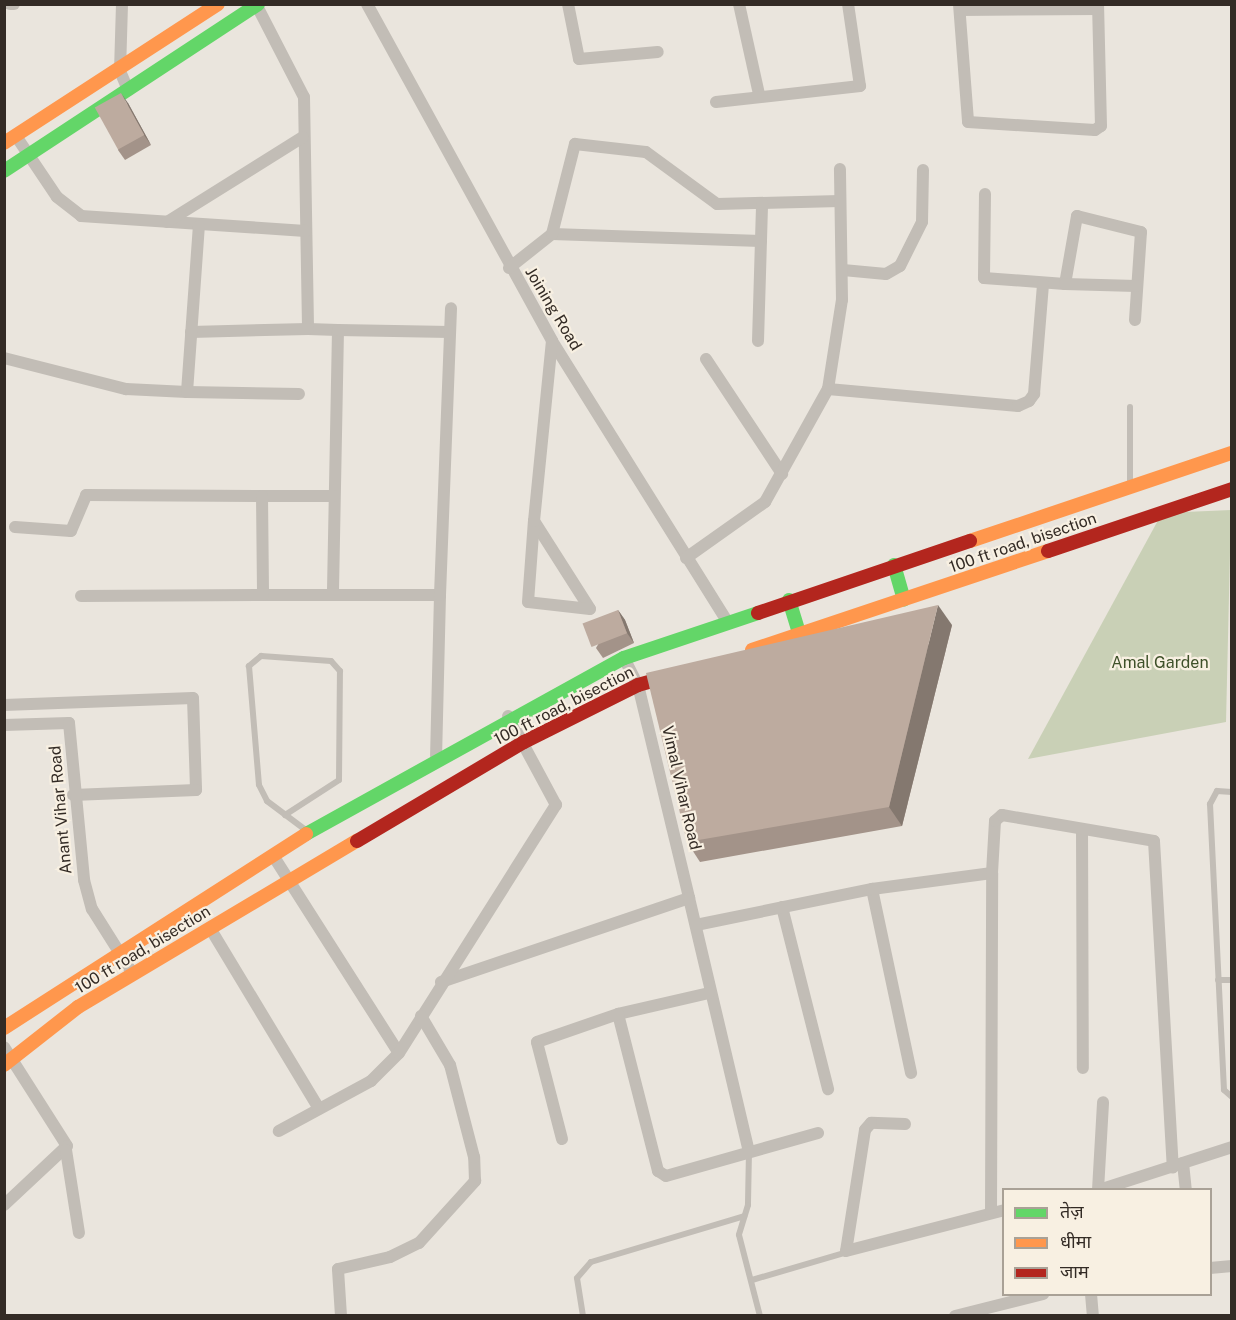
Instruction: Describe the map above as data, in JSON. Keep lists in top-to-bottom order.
{
  "streets": {
    "street": [
      "Joining Road",
      "100 ft road, bisection",
      "Vimal Vihar Road",
      "Anant Vihar Road"
    ]
  },
  "crossings": [
    ["Joining Road", "100 ft road, bisection"],
    ["100 ft road, bisection", "Vimal Vihar Road"],
    ["100 ft road, bisection", "Anant Vihar Road"]
  ],
  "parks": ["Amal Garden"],
  "legend": ["तेज़", "धीमा", "जाम"]
}
